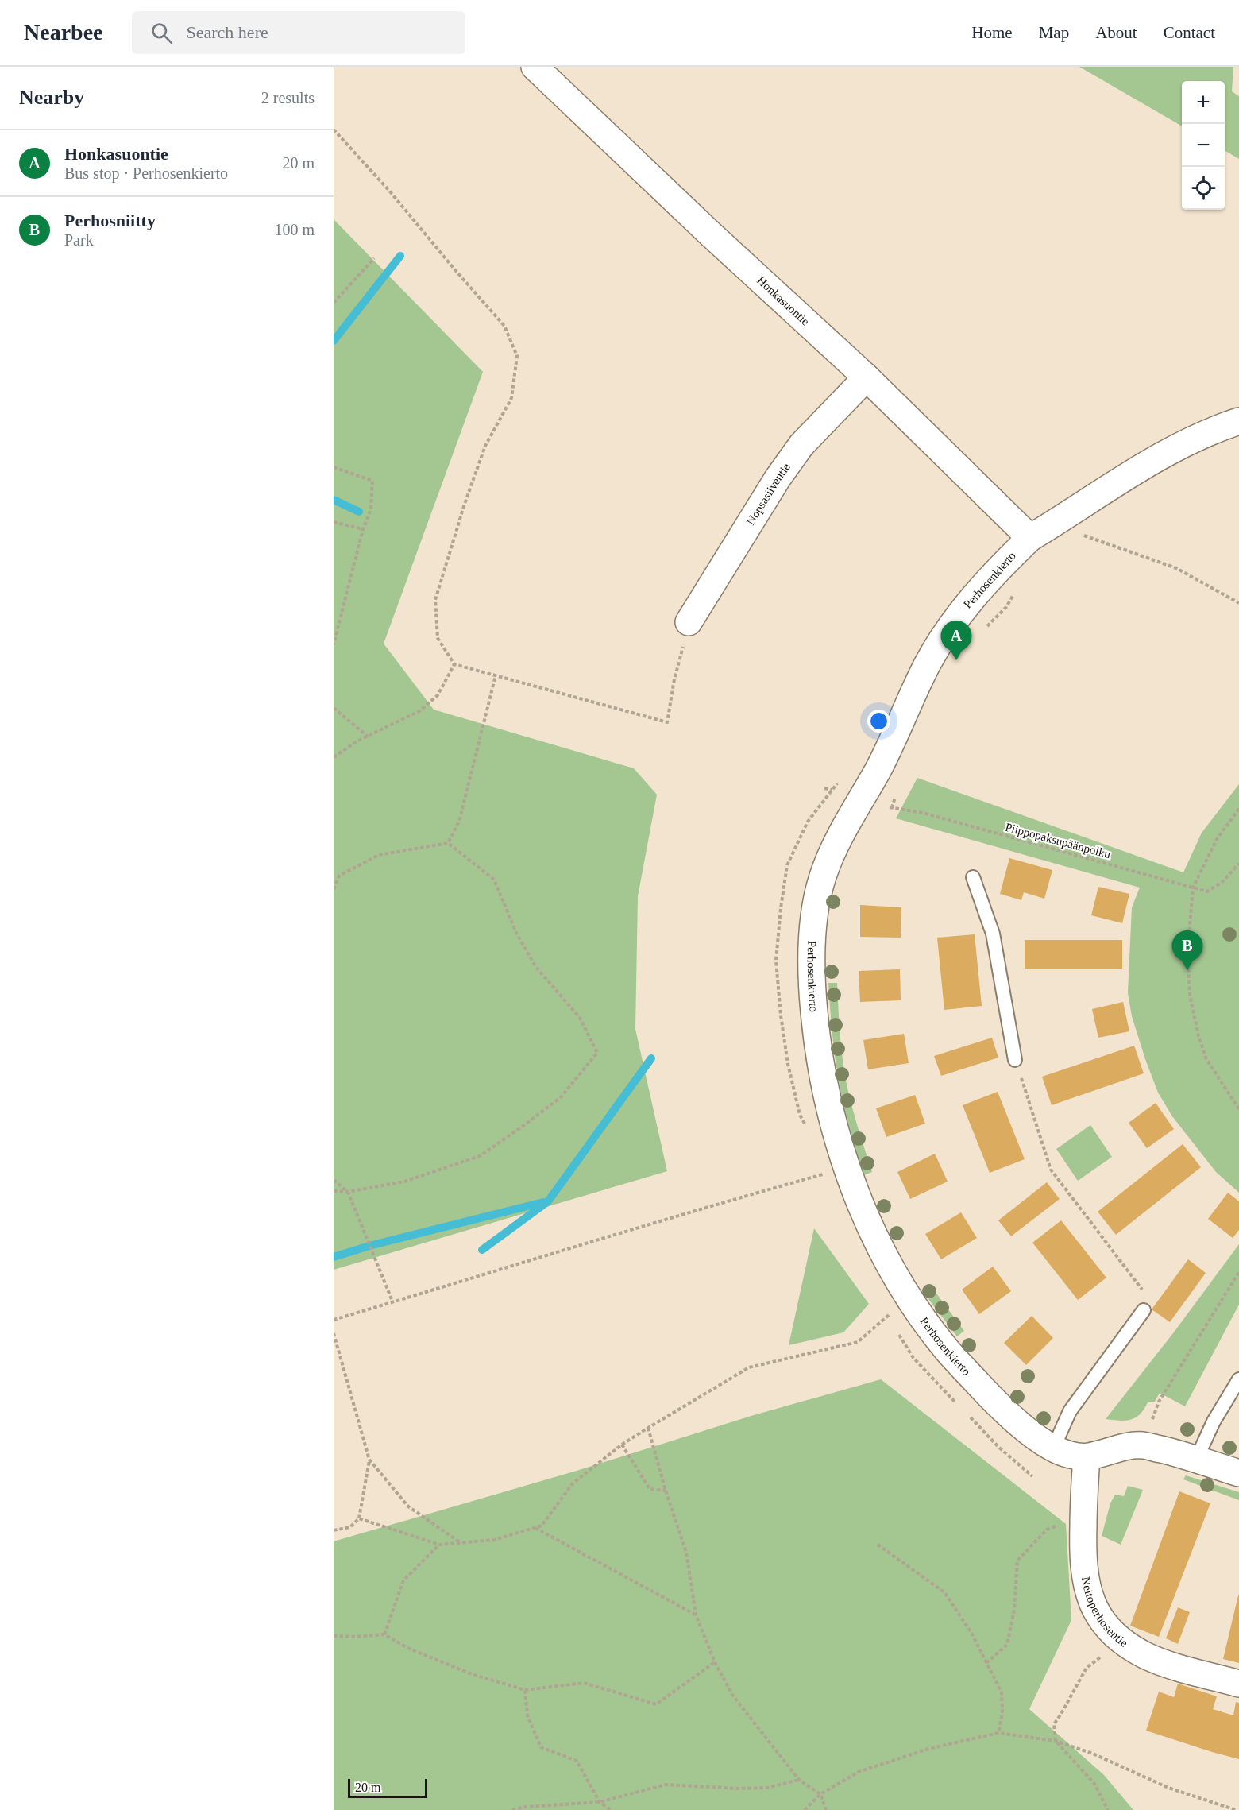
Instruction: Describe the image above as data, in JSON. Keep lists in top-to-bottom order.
{
  "streets": {
    "street": [
      "Honkasuontie",
      "Nopsasiiventie",
      "Perhosenkierto",
      "Neitoperhosentie"
    ],
    "path": ["Piippopaksupäänpolku"]
  },
  "crossings": [
    ["Honkasuontie", "Nopsasiiventie"],
    ["Honkasuontie", "Perhosenkierto"],
    ["Perhosenkierto", "Piippopaksupäänpolku"],
    ["Perhosenkierto", "Neitoperhosentie"]
  ],
  "scale_bar": "20 m",
  "page": {
    "header": "Nearbee",
    "search": "Search here",
    "nav": [
      "Home",
      "Map",
      "About",
      "Contact"
    ],
    "heading": ["Nearby", "2 results"],
    "map_buttons": ["+", "−"],
    "list": [
      {
        "mark": "A",
        "name": "Honkasuontie",
        "note": "Bus stop · Perhosenkierto",
        "value": "20 m"
      },
      {
        "mark": "B",
        "name": "Perhosniitty",
        "note": "Park",
        "value": "100 m"
      }
    ],
    "pins": ["A", "B"],
    "scale": "20 m"
  }
}
